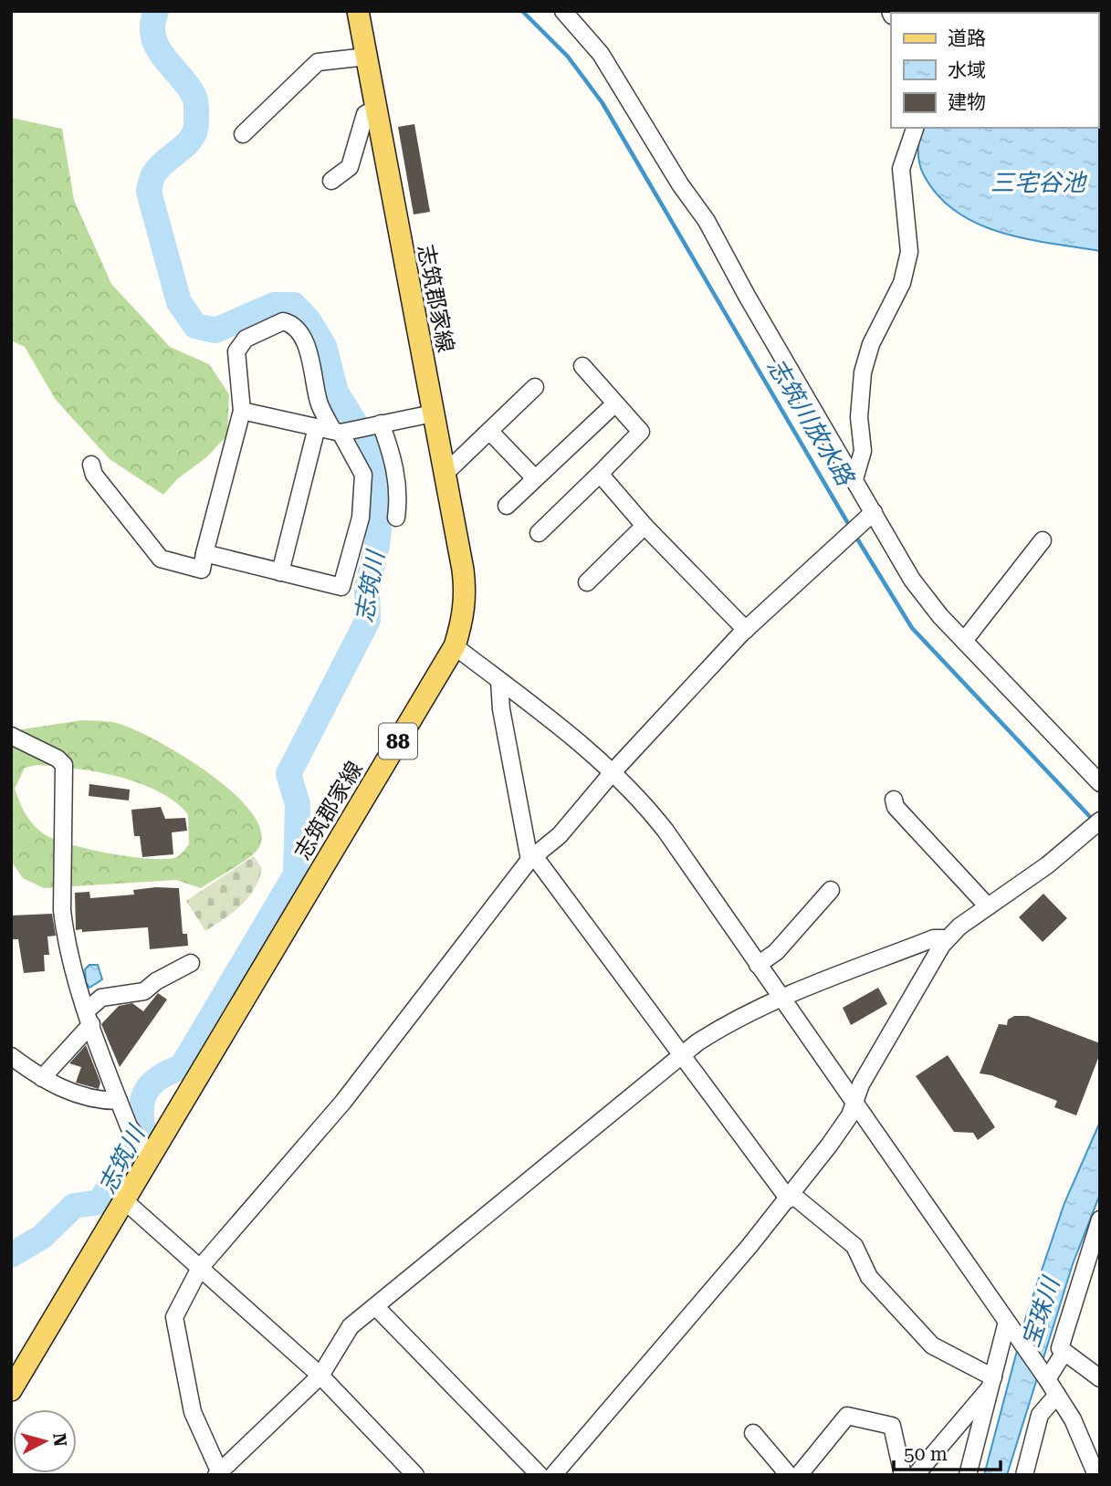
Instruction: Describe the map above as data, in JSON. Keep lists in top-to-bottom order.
{
  "streets": {
    "main road": ["志筑郡家線", "88"]
  },
  "water": [
    "三宅谷池",
    "志筑川放水路",
    "志筑川",
    "宝珠川"
  ],
  "legend": ["道路", "水域", "建物"],
  "scale_bar": "50 m",
  "north": "right"
}
